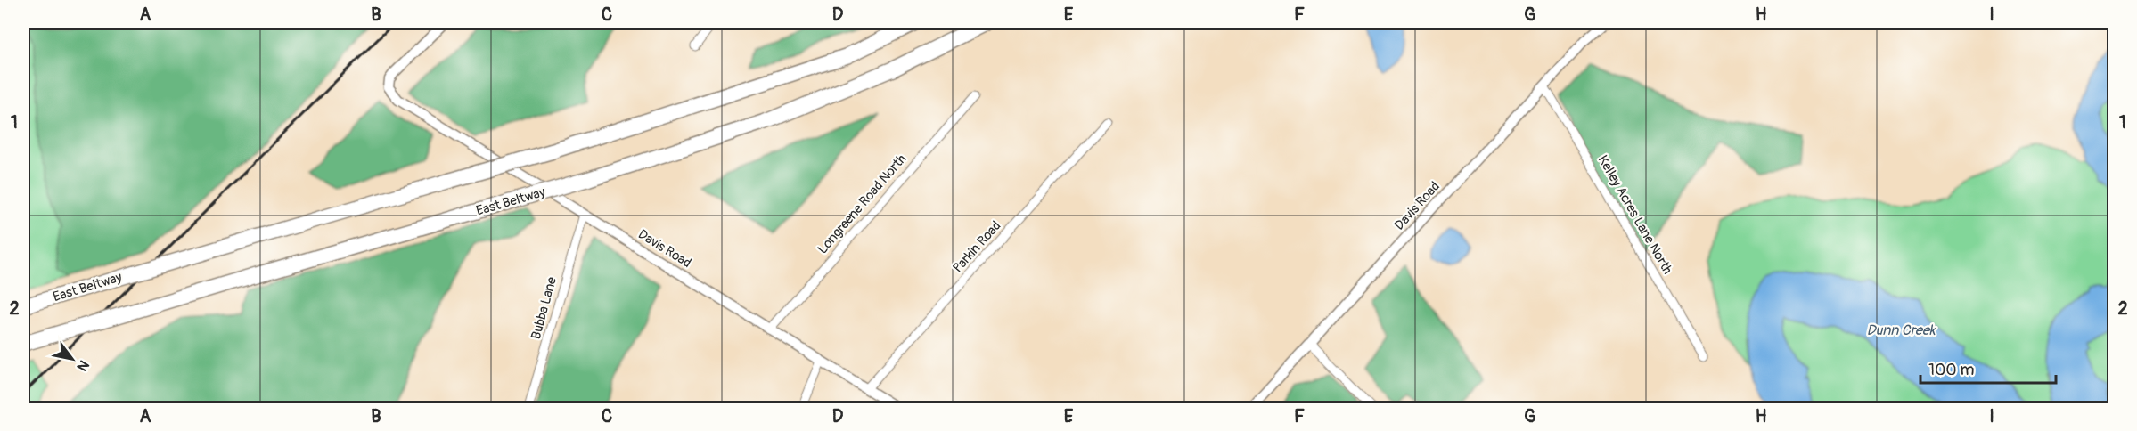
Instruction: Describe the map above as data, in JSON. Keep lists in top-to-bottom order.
{
  "streets": {
    "highway": ["East Beltway"],
    "street": [
      "Longreene Road North",
      "Davis Road",
      "Kelley Acres Lane North",
      "Parkin Road",
      "Bubba Lane"
    ]
  },
  "crossings": [
    ["Longreene Road North", "Davis Road"],
    ["Davis Road", "Kelley Acres Lane North"],
    ["Davis Road", "Parkin Road"],
    ["Davis Road", "Bubba Lane"]
  ],
  "water": ["Dunn Creek"],
  "scale_bar": "100 m",
  "north": "bottom right",
  "grid": {
    "columns": [
      "A",
      "B",
      "C",
      "D",
      "E",
      "F",
      "G",
      "H",
      "I"
    ],
    "rows": ["1", "2"]
  }
}
